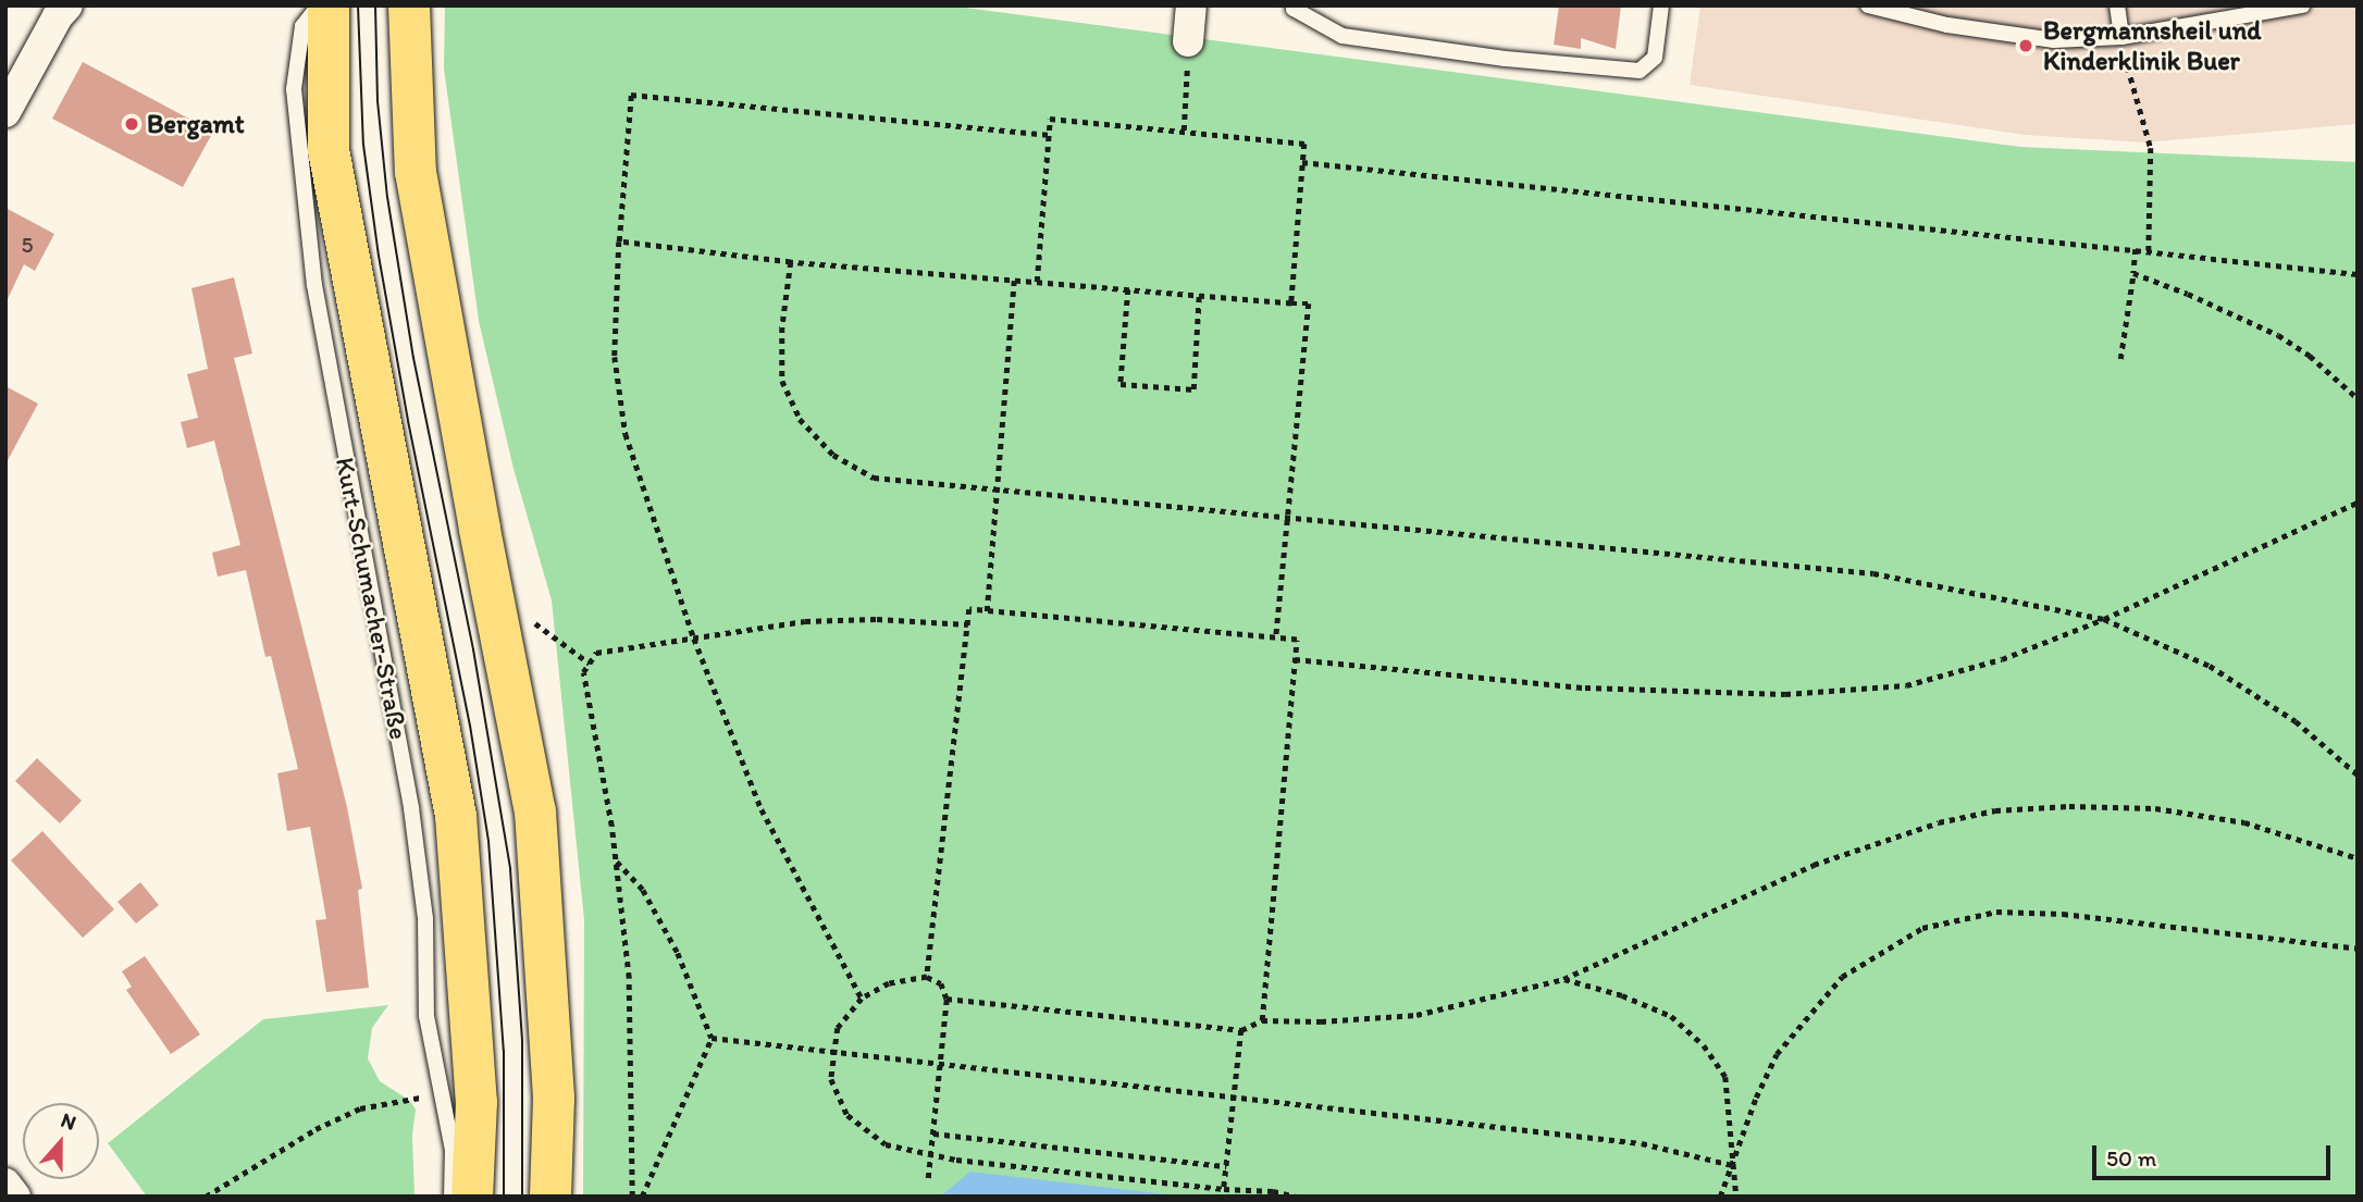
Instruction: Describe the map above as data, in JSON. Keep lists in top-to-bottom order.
{
  "streets": {
    "main road": ["Kurt-Schumacher-Straße"]
  },
  "places": ["Bergmannsheil und Kinderklinik Buer", "Bergamt"],
  "house_numbers": ["5"],
  "scale_bar": "50 m",
  "north": "top"
}
